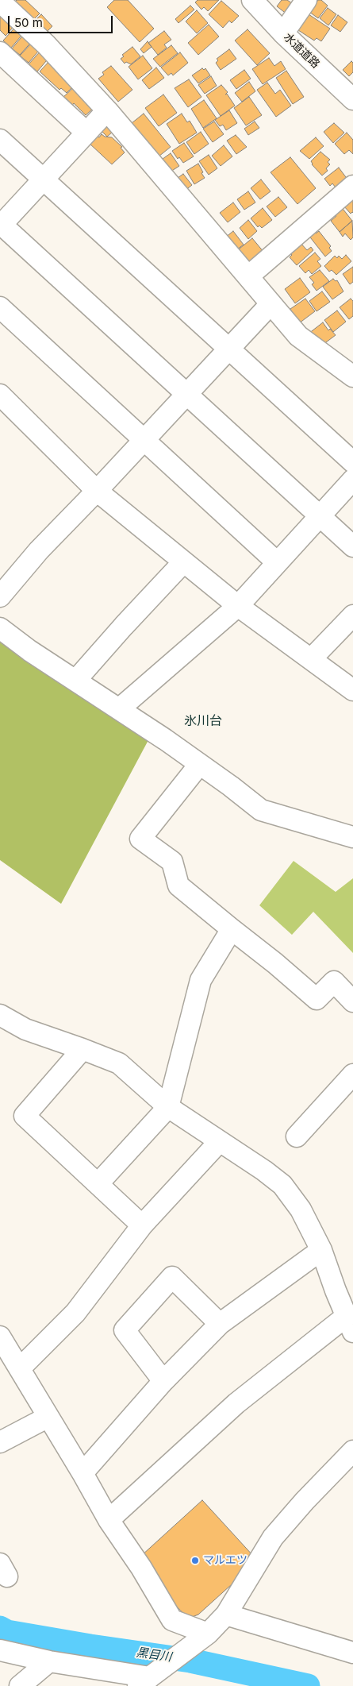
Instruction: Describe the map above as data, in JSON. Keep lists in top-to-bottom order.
{
  "streets": {
    "street": ["水道道路"]
  },
  "districts": ["氷川台"],
  "water": ["黒目川"],
  "places": ["マルエツ"],
  "scale_bar": "50 m"
}
